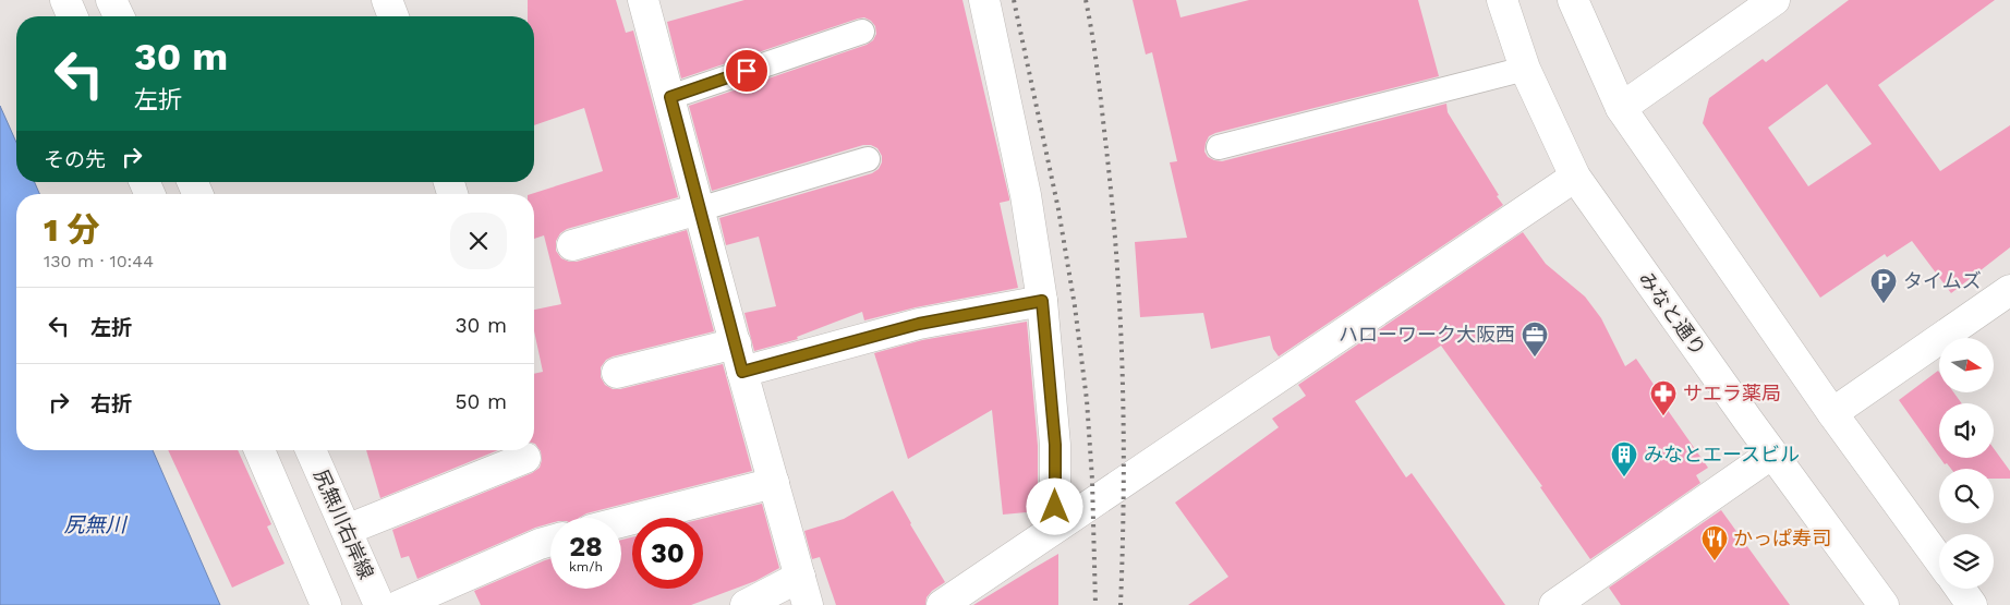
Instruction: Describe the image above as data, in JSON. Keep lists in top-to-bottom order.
{
  "streets": {
    "main road": ["みなと通り", "尻無川右岸線"]
  },
  "water": ["尻無川"],
  "places": {
    "parking": ["タイムズ"],
    "office": ["ハローワーク大阪西"],
    "pharmacy": ["サエラ薬局"],
    "building": ["みなとエースビル"],
    "restaurant": ["かっぱ寿司"]
  },
  "north": "right",
  "page": {
    "turn": ["30 m", "左折"],
    "then": "その先",
    "heading": ["1 分", "130 m · 10:44"],
    "list": [
      {
        "name": "左折",
        "value": "30 m"
      },
      {
        "name": "右折",
        "value": "50 m"
      }
    ],
    "speed": "28 km/h",
    "limit": "30"
  }
}
